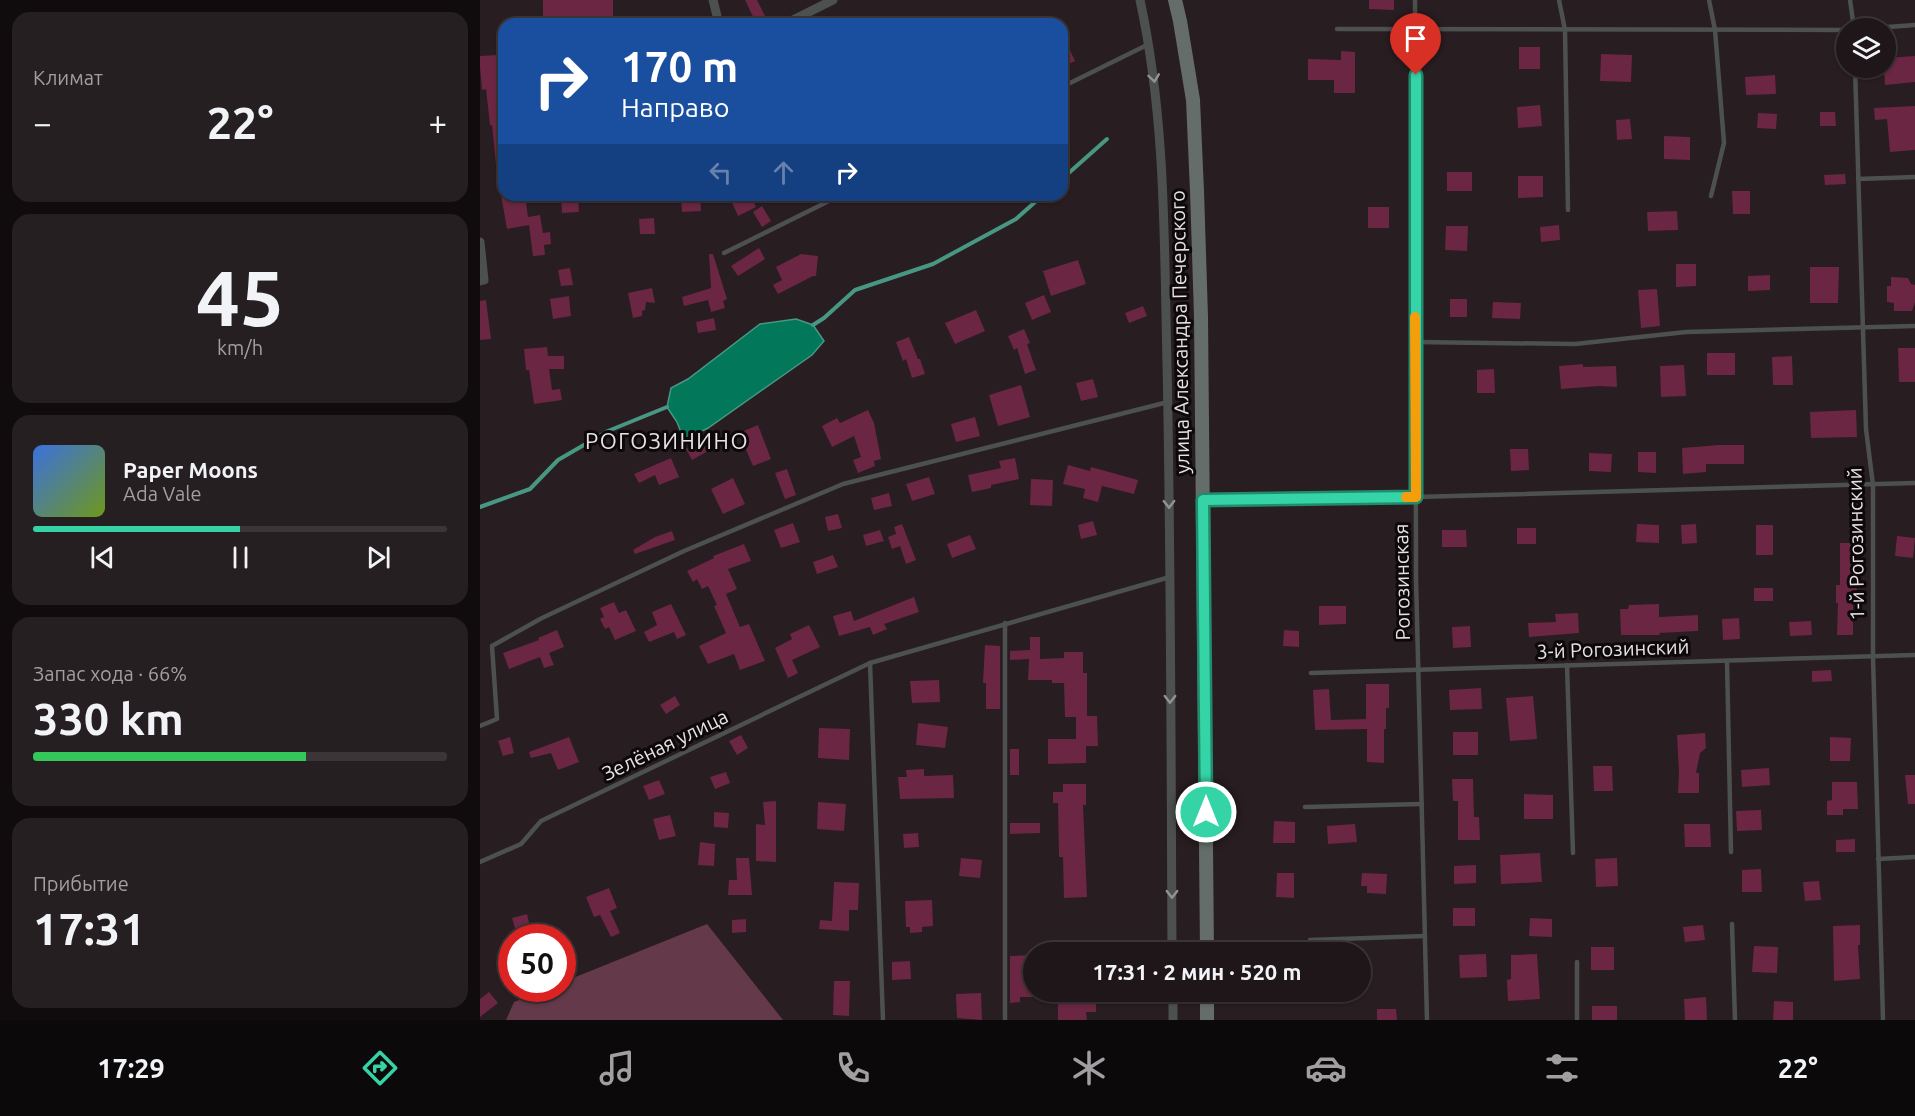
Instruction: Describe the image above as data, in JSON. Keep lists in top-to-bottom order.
{
  "streets": {
    "main road": ["улица Александра Печерского"],
    "lane": [
      "1-й Рогозинский",
      "Рогозинская",
      "3-й Рогозинский",
      "Зелёная улица"
    ]
  },
  "crossings": [
    ["1-й Рогозинский", "3-й Рогозинский"],
    ["Рогозинская", "3-й Рогозинский"]
  ],
  "districts": ["РОГОЗИНИНО"],
  "page": {
    "tile": [
      "Климат",
      ["45", "km/h"],
      ["Запас хода · 66%", "330 km"],
      ["Прибытие", "17:31"]
    ],
    "turn": ["170 m", "Направо"],
    "heat": ["−", "22°", "+"],
    "song": ["Paper Moons", "Ada Vale"],
    "limit": "50",
    "trip": "17:31 · 2 мин · 520 m",
    "tabs": ["17:29", "22°"]
  }
}
